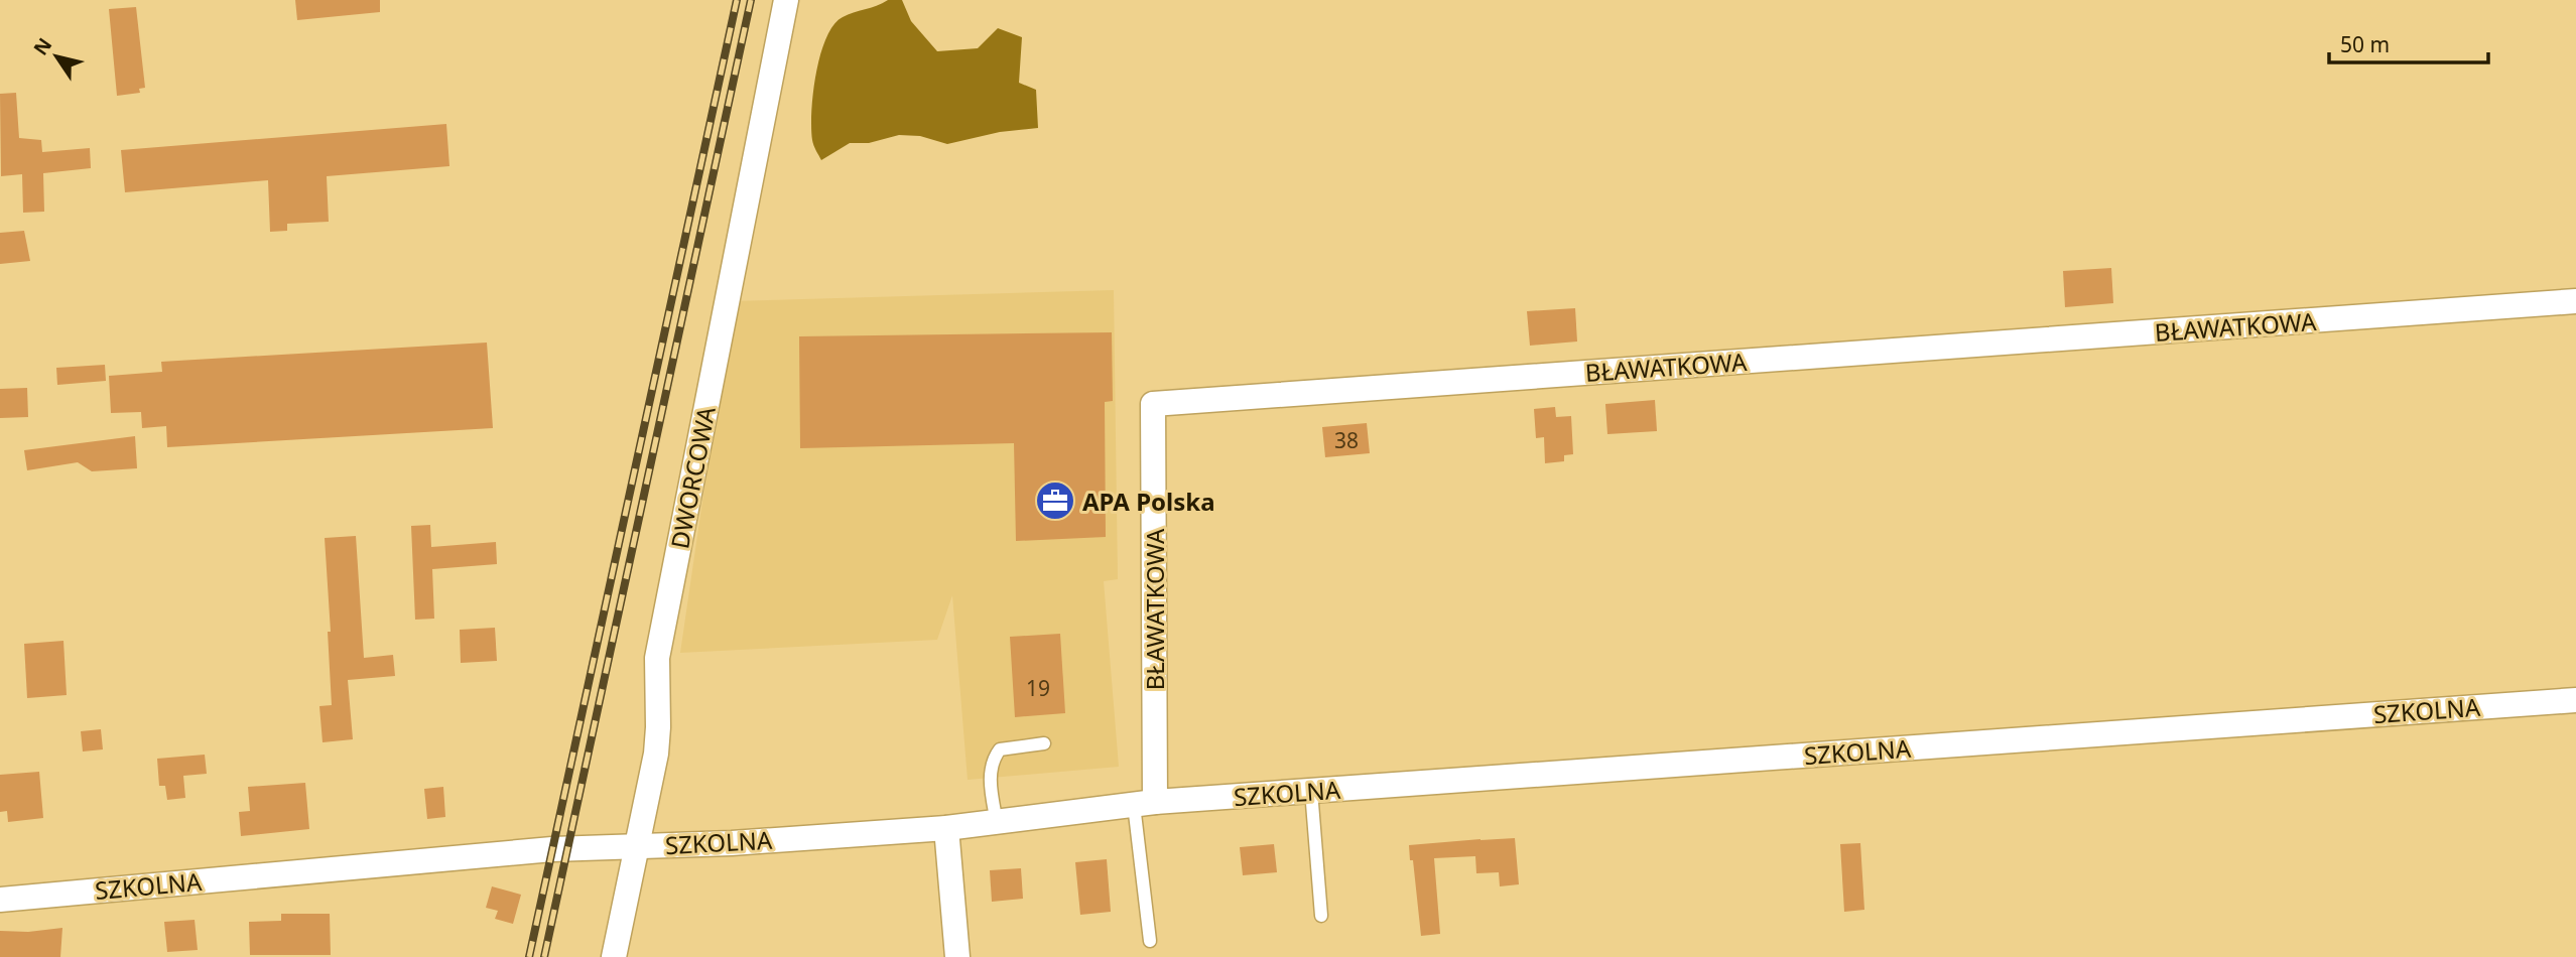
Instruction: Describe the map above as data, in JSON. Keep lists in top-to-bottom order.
{
  "streets": {
    "street": ["BŁAWATKOWA", "DWORCOWA", "SZKOLNA"]
  },
  "crossings": [
    ["BŁAWATKOWA", "SZKOLNA"],
    ["DWORCOWA", "SZKOLNA"]
  ],
  "places": {
    "office": ["APA Polska"]
  },
  "house_numbers": ["38", "19"],
  "scale_bar": "50 m",
  "north": "top left"
}
